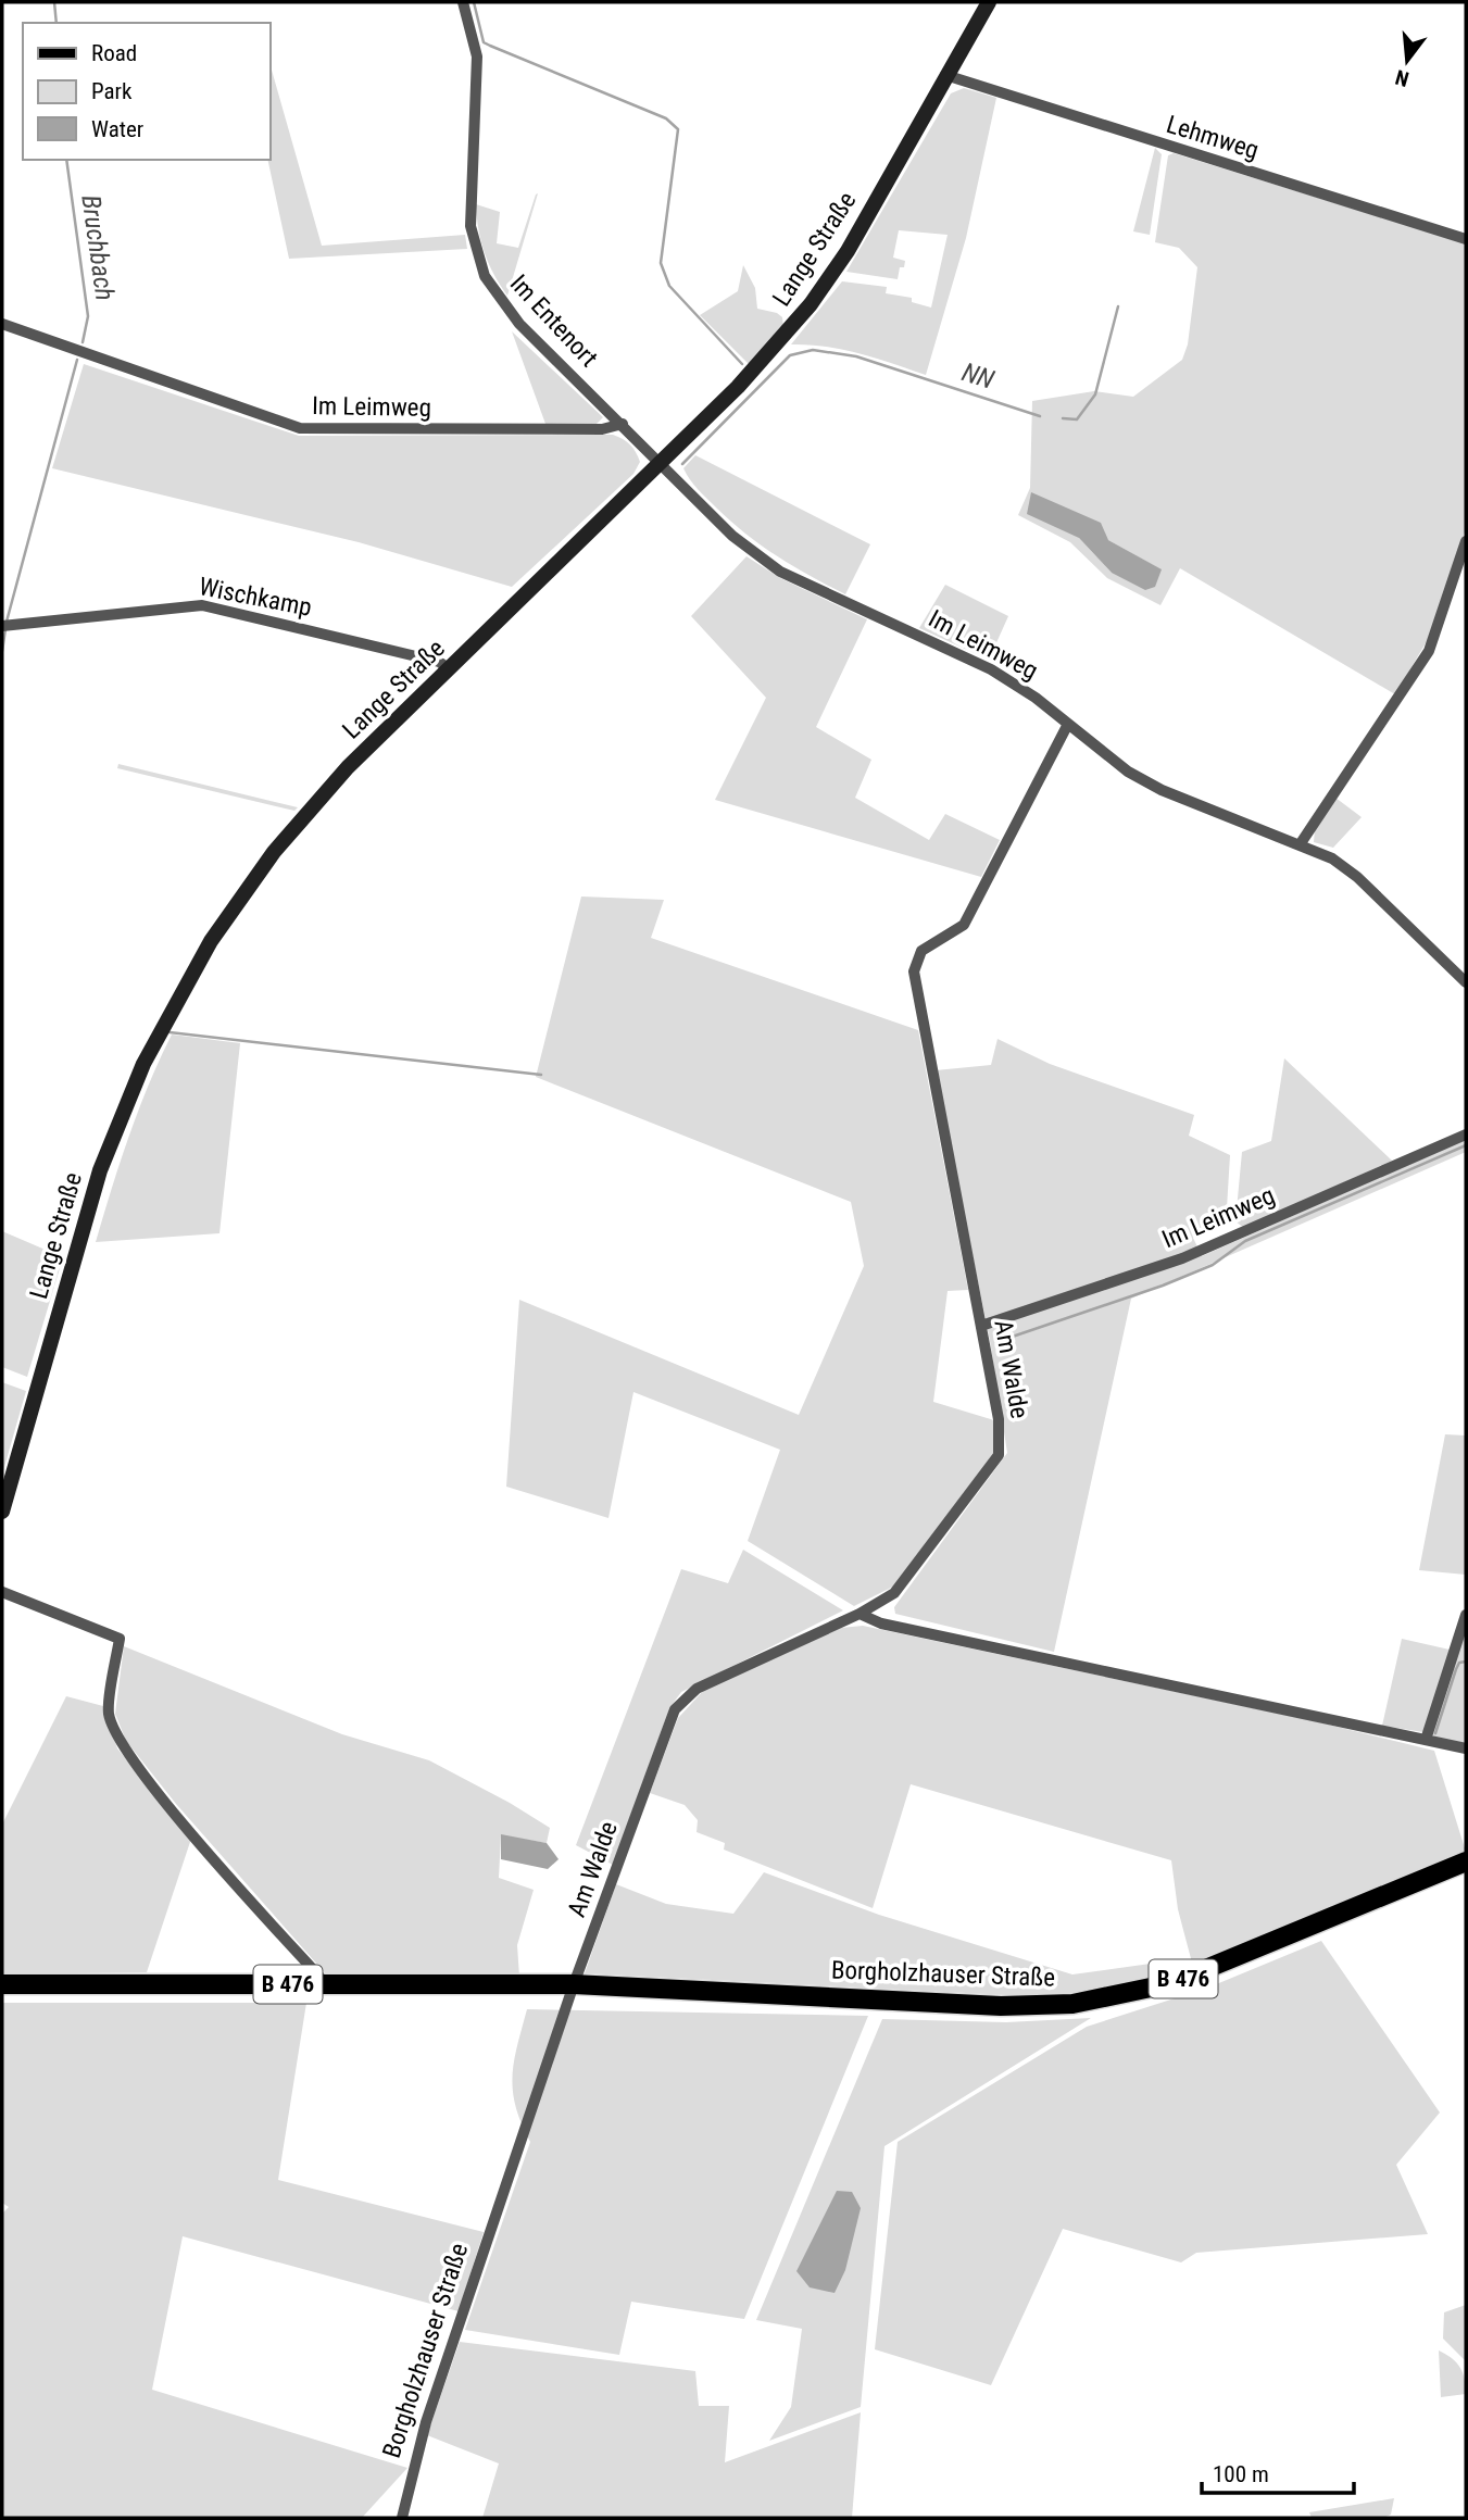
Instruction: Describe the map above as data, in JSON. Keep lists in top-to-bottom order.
{
  "streets": {
    "main road": ["Borgholzhauser Straße", "B 476"],
    "street": [
      "Lehmweg",
      "Lange Straße",
      "Im Entenort",
      "Im Leimweg",
      "Wischkamp",
      "Am Walde"
    ]
  },
  "crossings": [
    ["Lehmweg", "Lange Straße"],
    ["Lange Straße", "Im Entenort"],
    ["Lange Straße", "Im Leimweg"],
    ["Lange Straße", "Wischkamp"],
    ["Im Entenort", "Im Leimweg"],
    ["Im Leimweg", "Am Walde"],
    ["Am Walde", "Borgholzhauser Straße"]
  ],
  "water": ["Bruchbach", "NN"],
  "legend": ["Road", "Park", "Water"],
  "scale_bar": "100 m",
  "north": "bottom"
}
